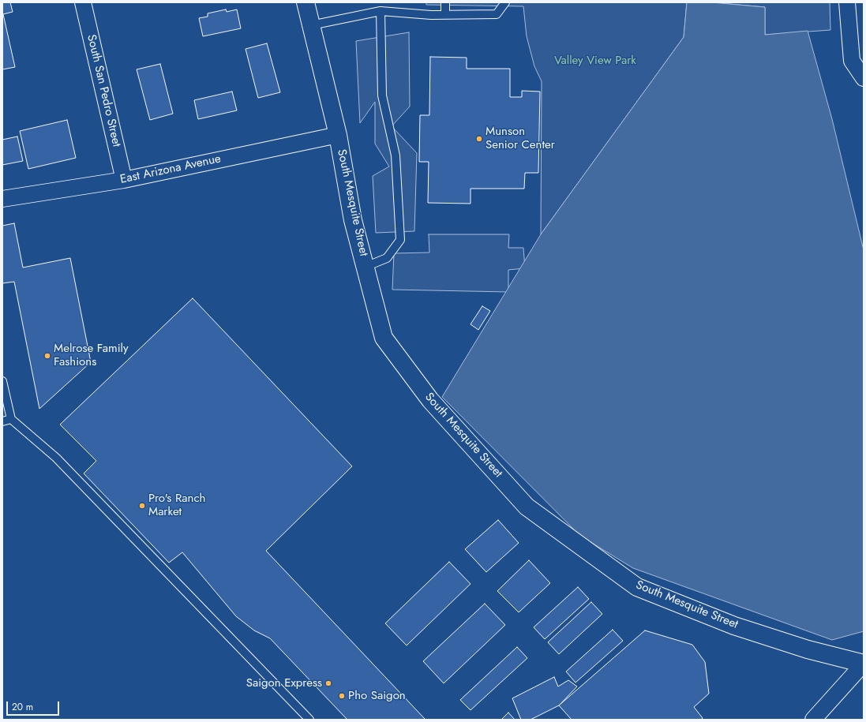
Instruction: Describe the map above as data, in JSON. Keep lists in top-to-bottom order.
{
  "streets": {
    "street": ["South San Pedro Street", "East Arizona Avenue", "South Mesquite Street"]
  },
  "crossings": [
    ["South San Pedro Street", "East Arizona Avenue"],
    ["East Arizona Avenue", "South Mesquite Street"]
  ],
  "parks": ["Valley View Park"],
  "places": [
    "Munson Senior Center",
    "Melrose Family Fashions",
    "Pro's Ranch Market",
    "Saigon Express",
    "Pho Saigon"
  ],
  "scale_bar": "20 m"
}
